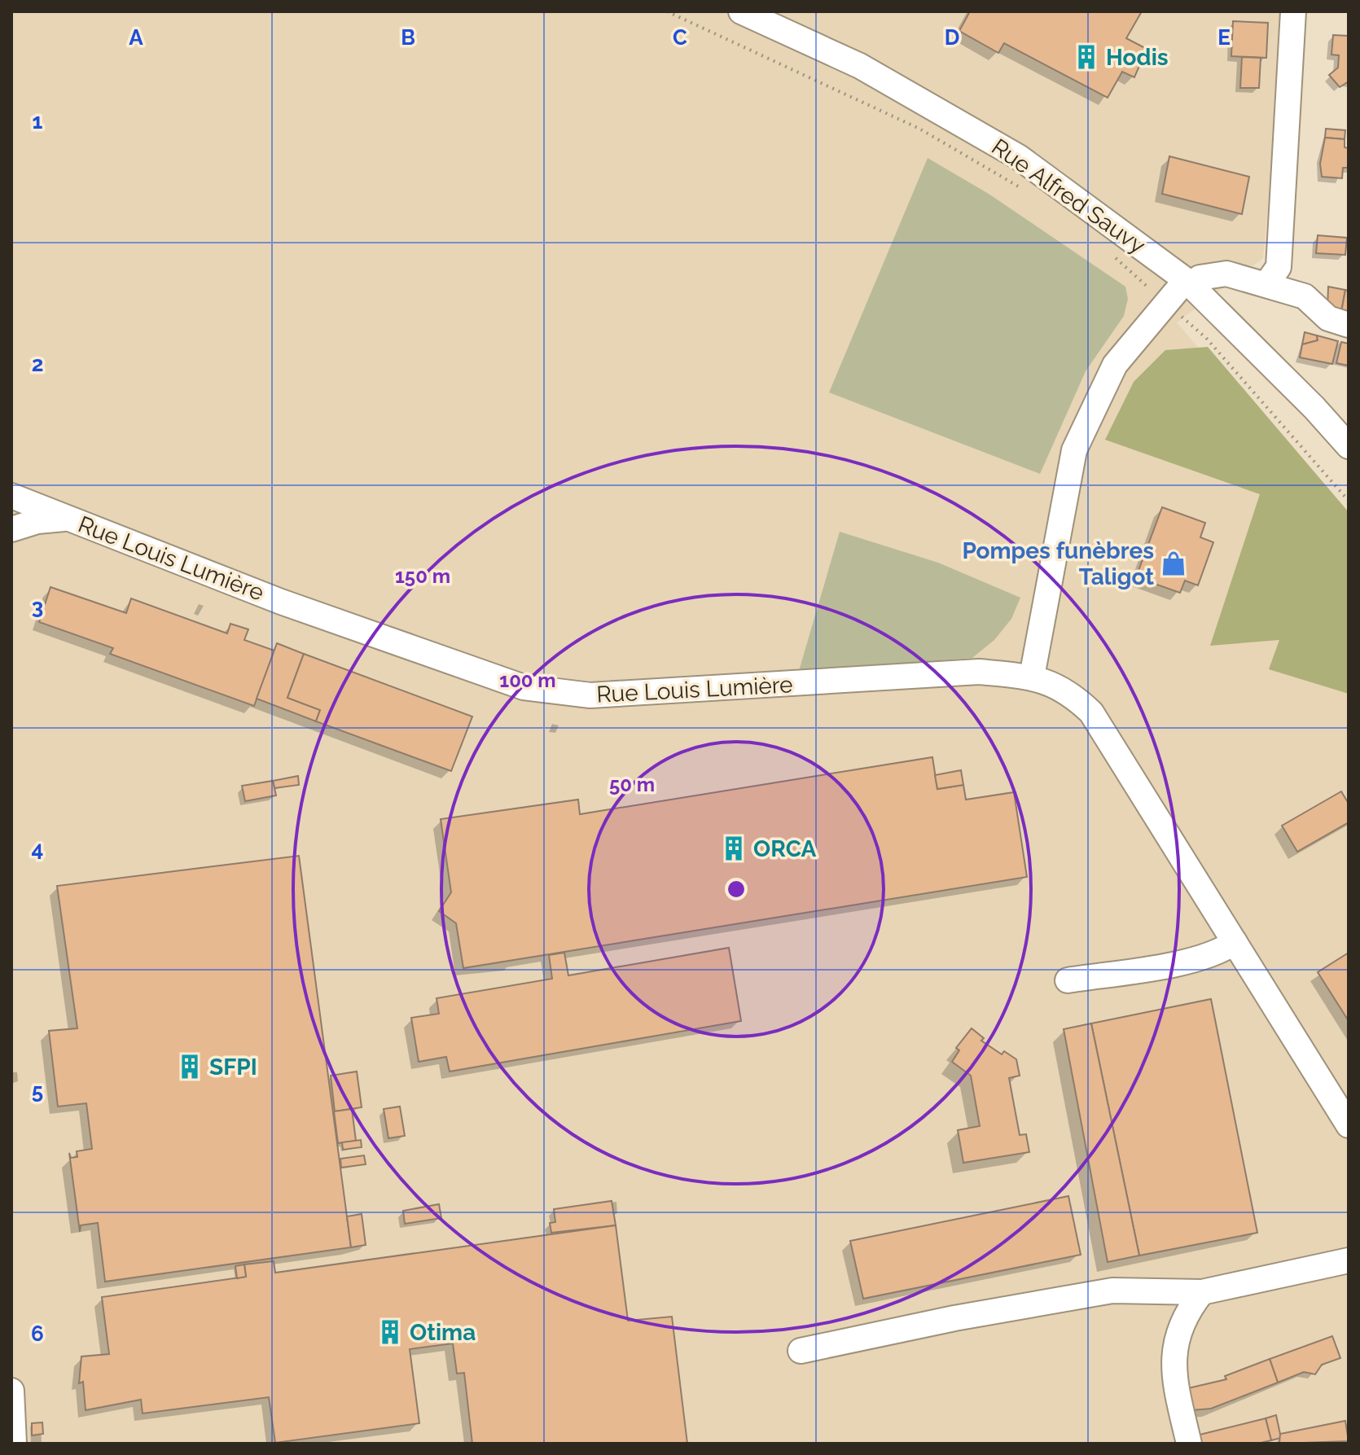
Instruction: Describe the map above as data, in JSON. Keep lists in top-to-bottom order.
{
  "streets": {
    "street": ["Rue Alfred Sauvy", "Rue Louis Lumière"]
  },
  "places": {
    "building": [
      "Hodis",
      "ORCA",
      "SFPI",
      "Otima"
    ],
    "shop": ["Pompes funèbres Taligot"]
  },
  "grid": {
    "columns": [
      "A",
      "B",
      "C",
      "D",
      "E"
    ],
    "rows": [
      "1",
      "2",
      "3",
      "4",
      "5",
      "6"
    ]
  },
  "rings": ["150 m", "100 m", "50 m"]
}
